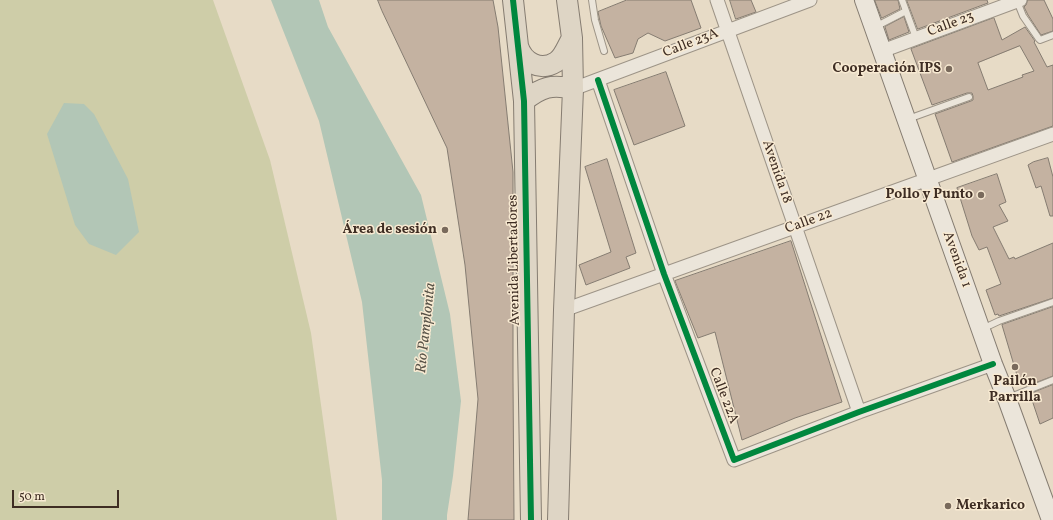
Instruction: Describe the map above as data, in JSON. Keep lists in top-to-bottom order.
{
  "streets": {
    "main road": ["Avenida Libertadores"],
    "street": [
      "Calle 23",
      "Calle 23A",
      "Avenida 18",
      "Calle 22",
      "Avenida 1",
      "Calle 22A"
    ]
  },
  "crossings": [
    ["Calle 23", "Avenida 1"],
    ["Calle 23A", "Avenida 18"],
    ["Calle 23A", "Calle 22A"],
    ["Avenida 18", "Calle 22"],
    ["Avenida 18", "Calle 22A"],
    ["Calle 22", "Avenida 1"],
    ["Calle 22", "Calle 22A"],
    ["Avenida 1", "Calle 22A"]
  ],
  "water": ["Río Pamplonita"],
  "places": [
    "Cooperación IPS",
    "Pollo y Punto",
    "Área de sesión",
    "Pailón Parrilla",
    "Merkarico"
  ],
  "scale_bar": "50 m"
}
